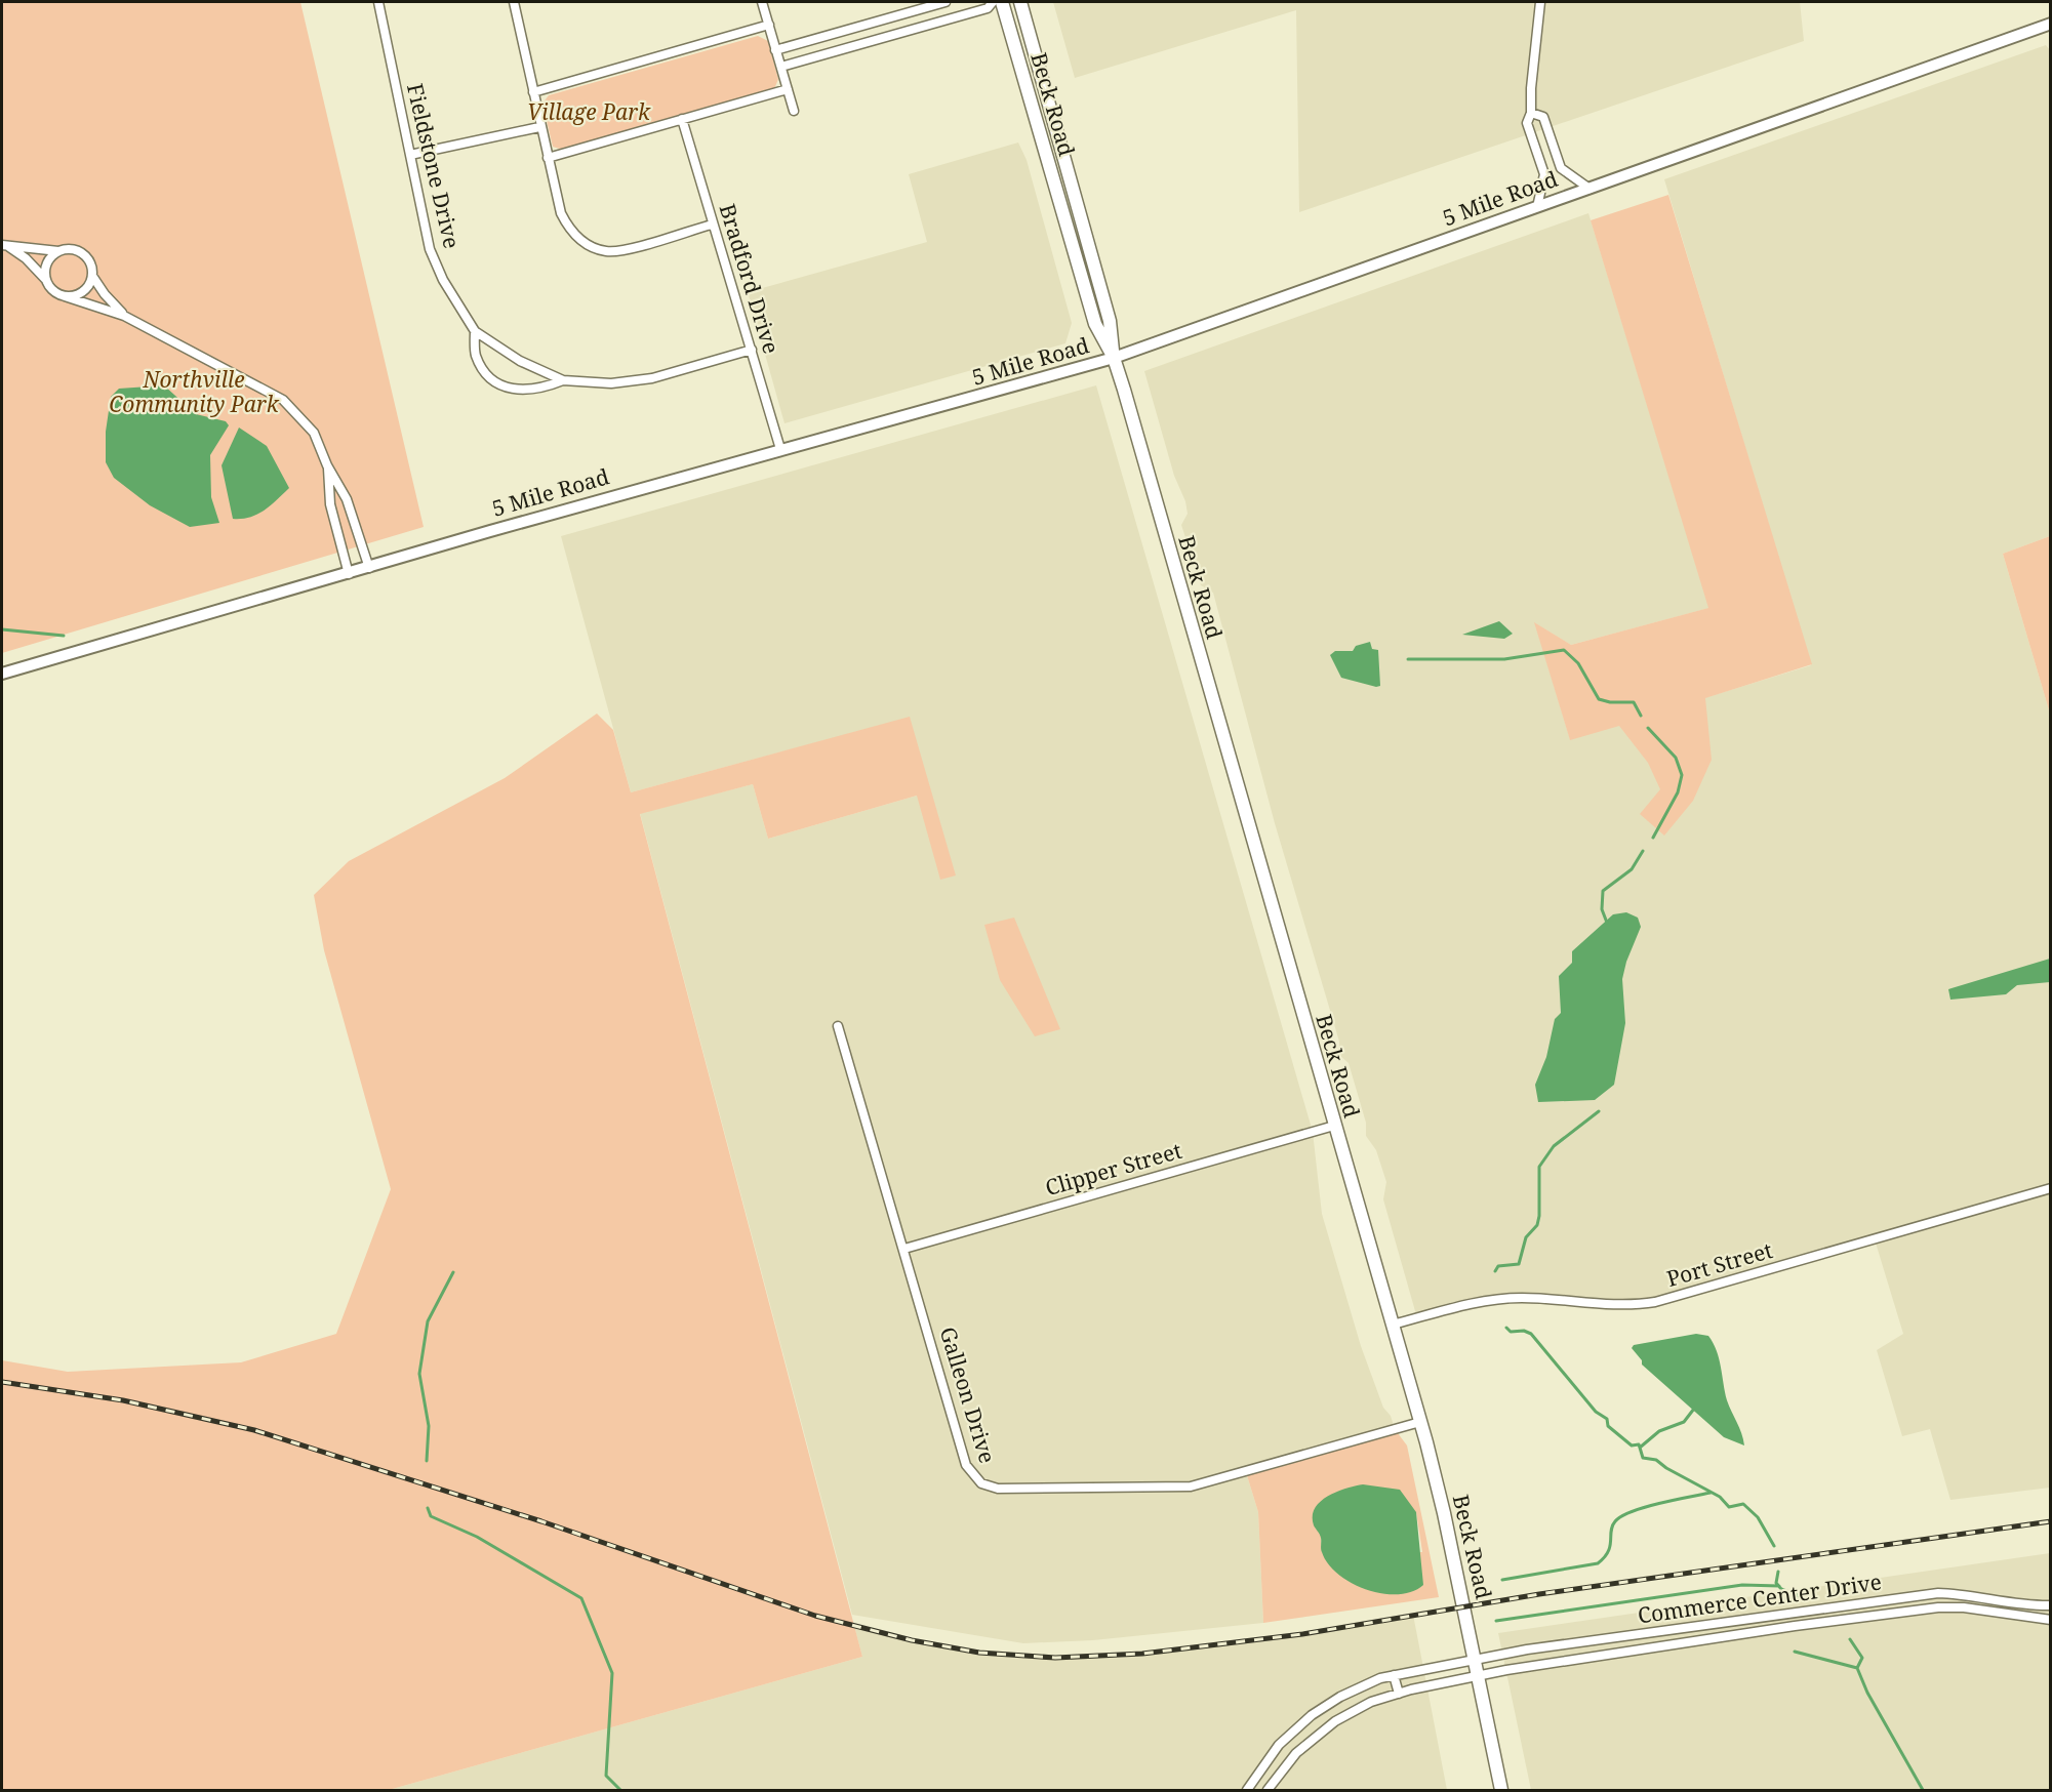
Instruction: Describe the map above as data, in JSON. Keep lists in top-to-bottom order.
{
  "streets": {
    "main road": ["Beck Road"],
    "street": [
      "Fieldstone Drive",
      "5 Mile Road",
      "Bradford Drive",
      "Clipper Street",
      "Port Street",
      "Galleon Drive",
      "Commerce Center Drive"
    ]
  },
  "crossings": [
    ["Beck Road", "5 Mile Road"],
    ["Beck Road", "Clipper Street"],
    ["Beck Road", "Port Street"],
    ["Beck Road", "Galleon Drive"],
    ["Beck Road", "Commerce Center Drive"],
    ["Fieldstone Drive", "Bradford Drive"],
    ["5 Mile Road", "Bradford Drive"],
    ["Clipper Street", "Galleon Drive"]
  ],
  "parks": ["Village Park", "Northville Community Park"]
}
